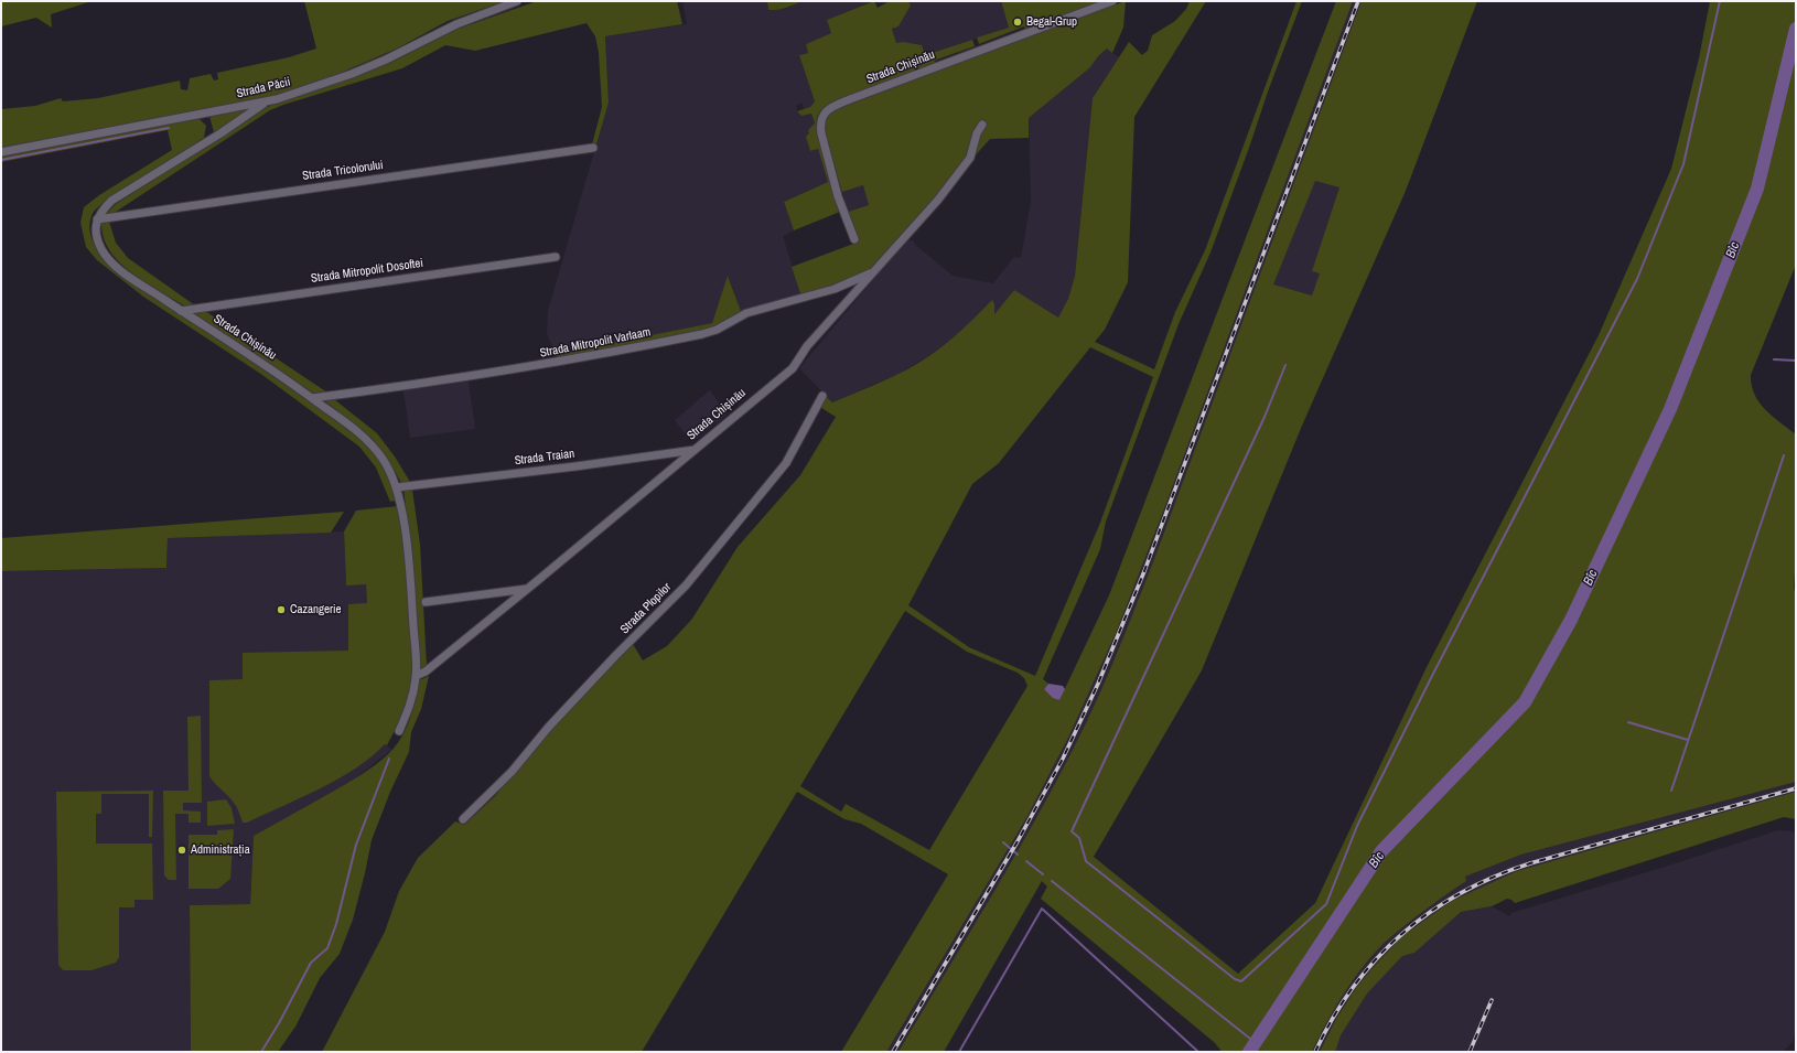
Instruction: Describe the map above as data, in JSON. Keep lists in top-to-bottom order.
{
  "streets": {
    "street": [
      "Strada Chișinău",
      "Strada Păcii",
      "Strada Tricolorului",
      "Strada Mitropolit Dosoftei",
      "Strada Mitropolit Varlaam",
      "Strada Traian",
      "Strada Plopilor"
    ]
  },
  "crossings": [
    ["Strada Chișinău", "Strada Tricolorului"],
    ["Strada Chișinău", "Strada Mitropolit Dosoftei"],
    ["Strada Chișinău", "Strada Mitropolit Varlaam"],
    ["Strada Chișinău", "Strada Traian"]
  ],
  "water": ["Bîc"],
  "places": ["Begal-Grup", "Cazangerie", "Administrația"]
}
